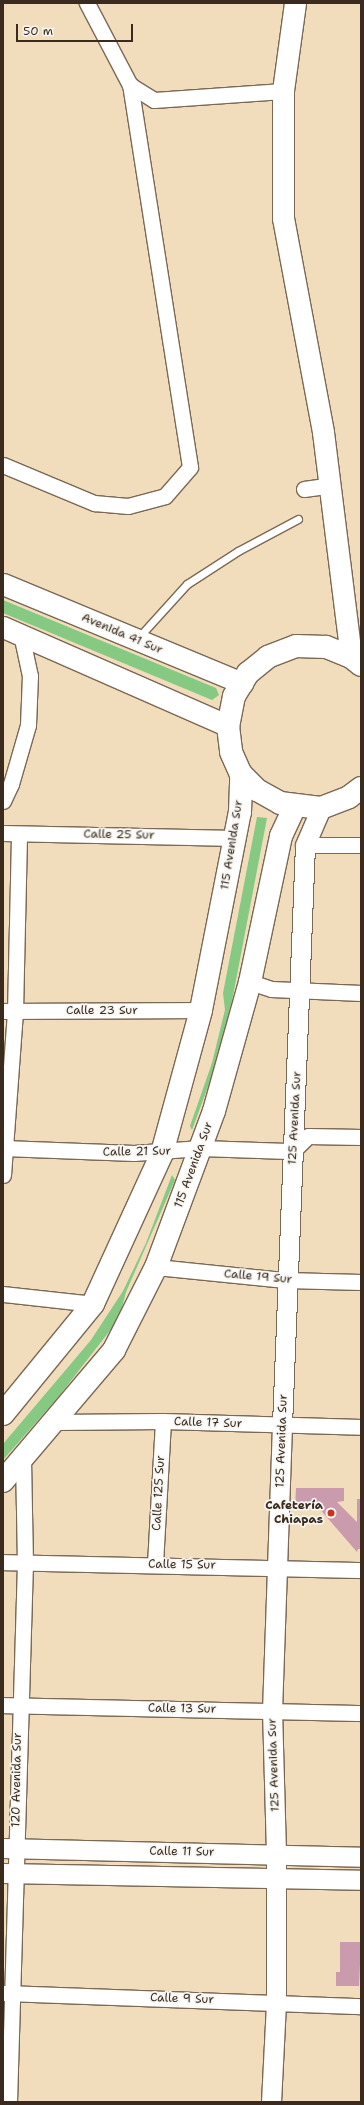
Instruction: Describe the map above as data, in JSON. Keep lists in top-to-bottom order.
{
  "streets": {
    "main road": ["Avenida 41 Sur", "115 Avenida Sur"],
    "street": [
      "Calle 25 Sur",
      "Calle 23 Sur",
      "125 Avenida Sur",
      "Calle 21 Sur",
      "Calle 19 Sur",
      "Calle 17 Sur",
      "Calle 125 Sur",
      "Calle 15 Sur",
      "Calle 13 Sur",
      "120 Avenida Sur",
      "Calle 11 Sur",
      "Calle 9 Sur"
    ]
  },
  "crossings": [
    ["Calle 25 Sur", "115 Avenida Sur"],
    ["115 Avenida Sur", "Calle 23 Sur"],
    ["115 Avenida Sur", "Calle 21 Sur"],
    ["115 Avenida Sur", "Calle 19 Sur"],
    ["115 Avenida Sur", "Calle 17 Sur"],
    ["115 Avenida Sur", "120 Avenida Sur"],
    ["125 Avenida Sur", "Calle 21 Sur"],
    ["125 Avenida Sur", "Calle 19 Sur"],
    ["125 Avenida Sur", "Calle 17 Sur"],
    ["125 Avenida Sur", "Calle 15 Sur"],
    ["125 Avenida Sur", "Calle 13 Sur"],
    ["125 Avenida Sur", "Calle 11 Sur"],
    ["125 Avenida Sur", "Calle 9 Sur"],
    ["Calle 17 Sur", "Calle 125 Sur"],
    ["Calle 125 Sur", "Calle 15 Sur"],
    ["Calle 15 Sur", "120 Avenida Sur"],
    ["Calle 13 Sur", "120 Avenida Sur"],
    ["120 Avenida Sur", "Calle 11 Sur"],
    ["120 Avenida Sur", "Calle 9 Sur"]
  ],
  "places": ["Cafetería Chiapas"],
  "scale_bar": "50 m"
}
